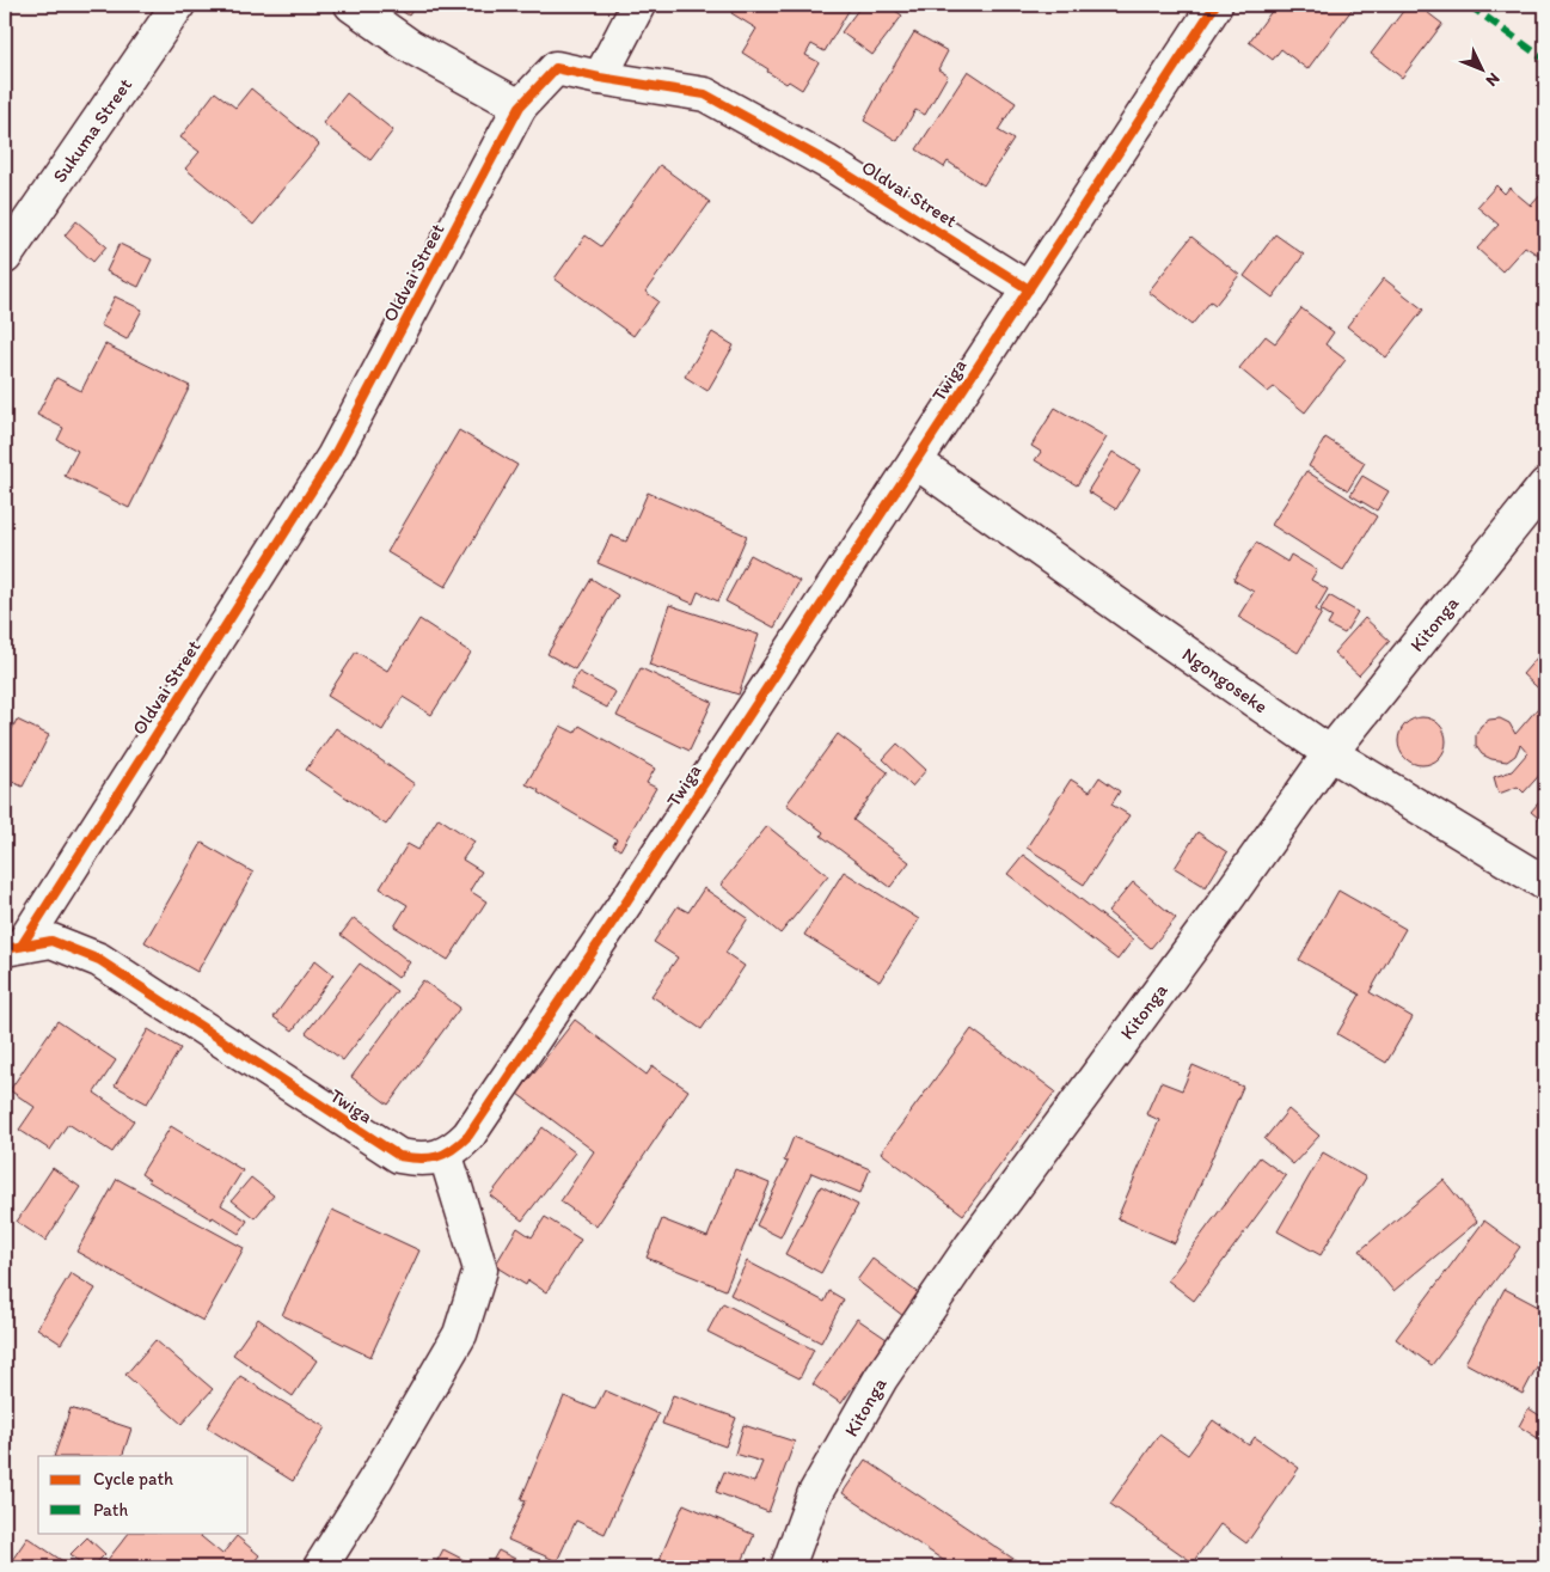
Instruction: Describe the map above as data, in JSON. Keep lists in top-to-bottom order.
{
  "streets": {
    "street": [
      "Sukuma Street",
      "Oldvai Street",
      "Twiga",
      "Kitonga",
      "Ngongoseke"
    ]
  },
  "crossings": [
    ["Oldvai Street", "Twiga"],
    ["Twiga", "Ngongoseke"],
    ["Kitonga", "Ngongoseke"]
  ],
  "legend": ["Cycle path", "Path"],
  "north": "bottom right"
}
